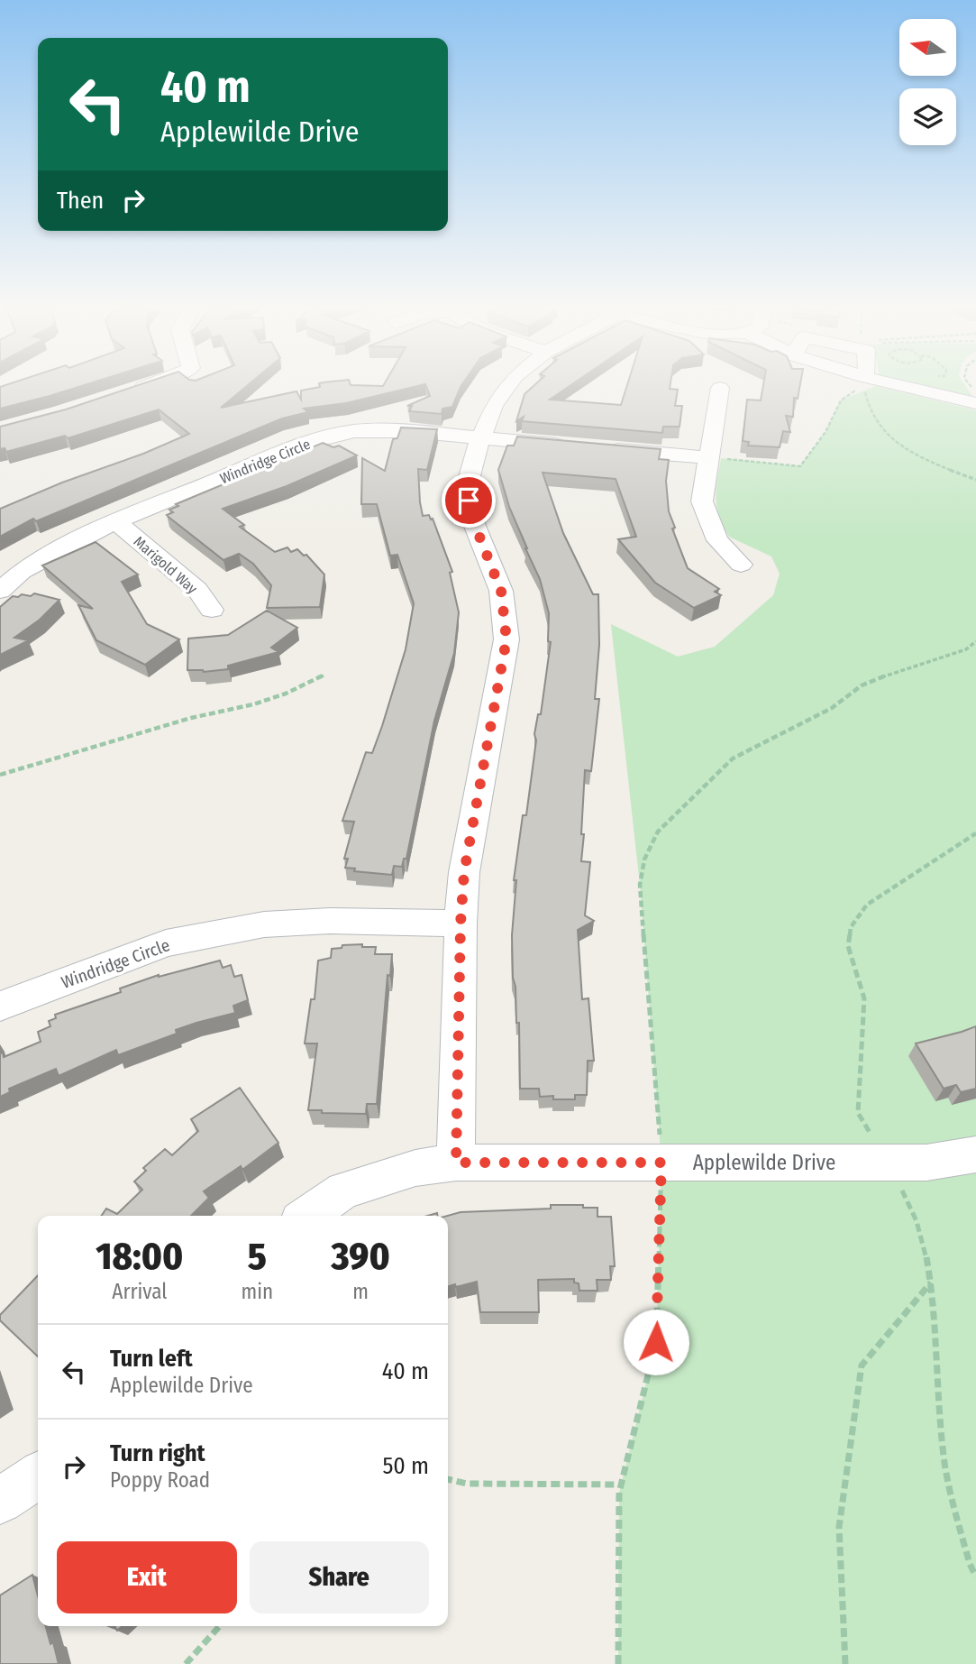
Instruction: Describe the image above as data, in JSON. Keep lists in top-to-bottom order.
{
  "streets": {
    "street": ["Windridge Circle", "Marigold Way", "Applewilde Drive"]
  },
  "crossings": [
    ["Windridge Circle", "Marigold Way"]
  ],
  "north": "left",
  "page": {
    "turn": ["40 m", "Applewilde Drive"],
    "then": "Then",
    "eta": [
      "18:00",
      "Arrival",
      "5",
      "min",
      "390",
      "m"
    ],
    "list": [
      {
        "name": "Turn left",
        "note": "Applewilde Drive",
        "value": "40 m"
      },
      {
        "name": "Turn right",
        "note": "Poppy Road",
        "value": "50 m"
      }
    ],
    "buttons": ["Exit", "Share"]
  }
}
